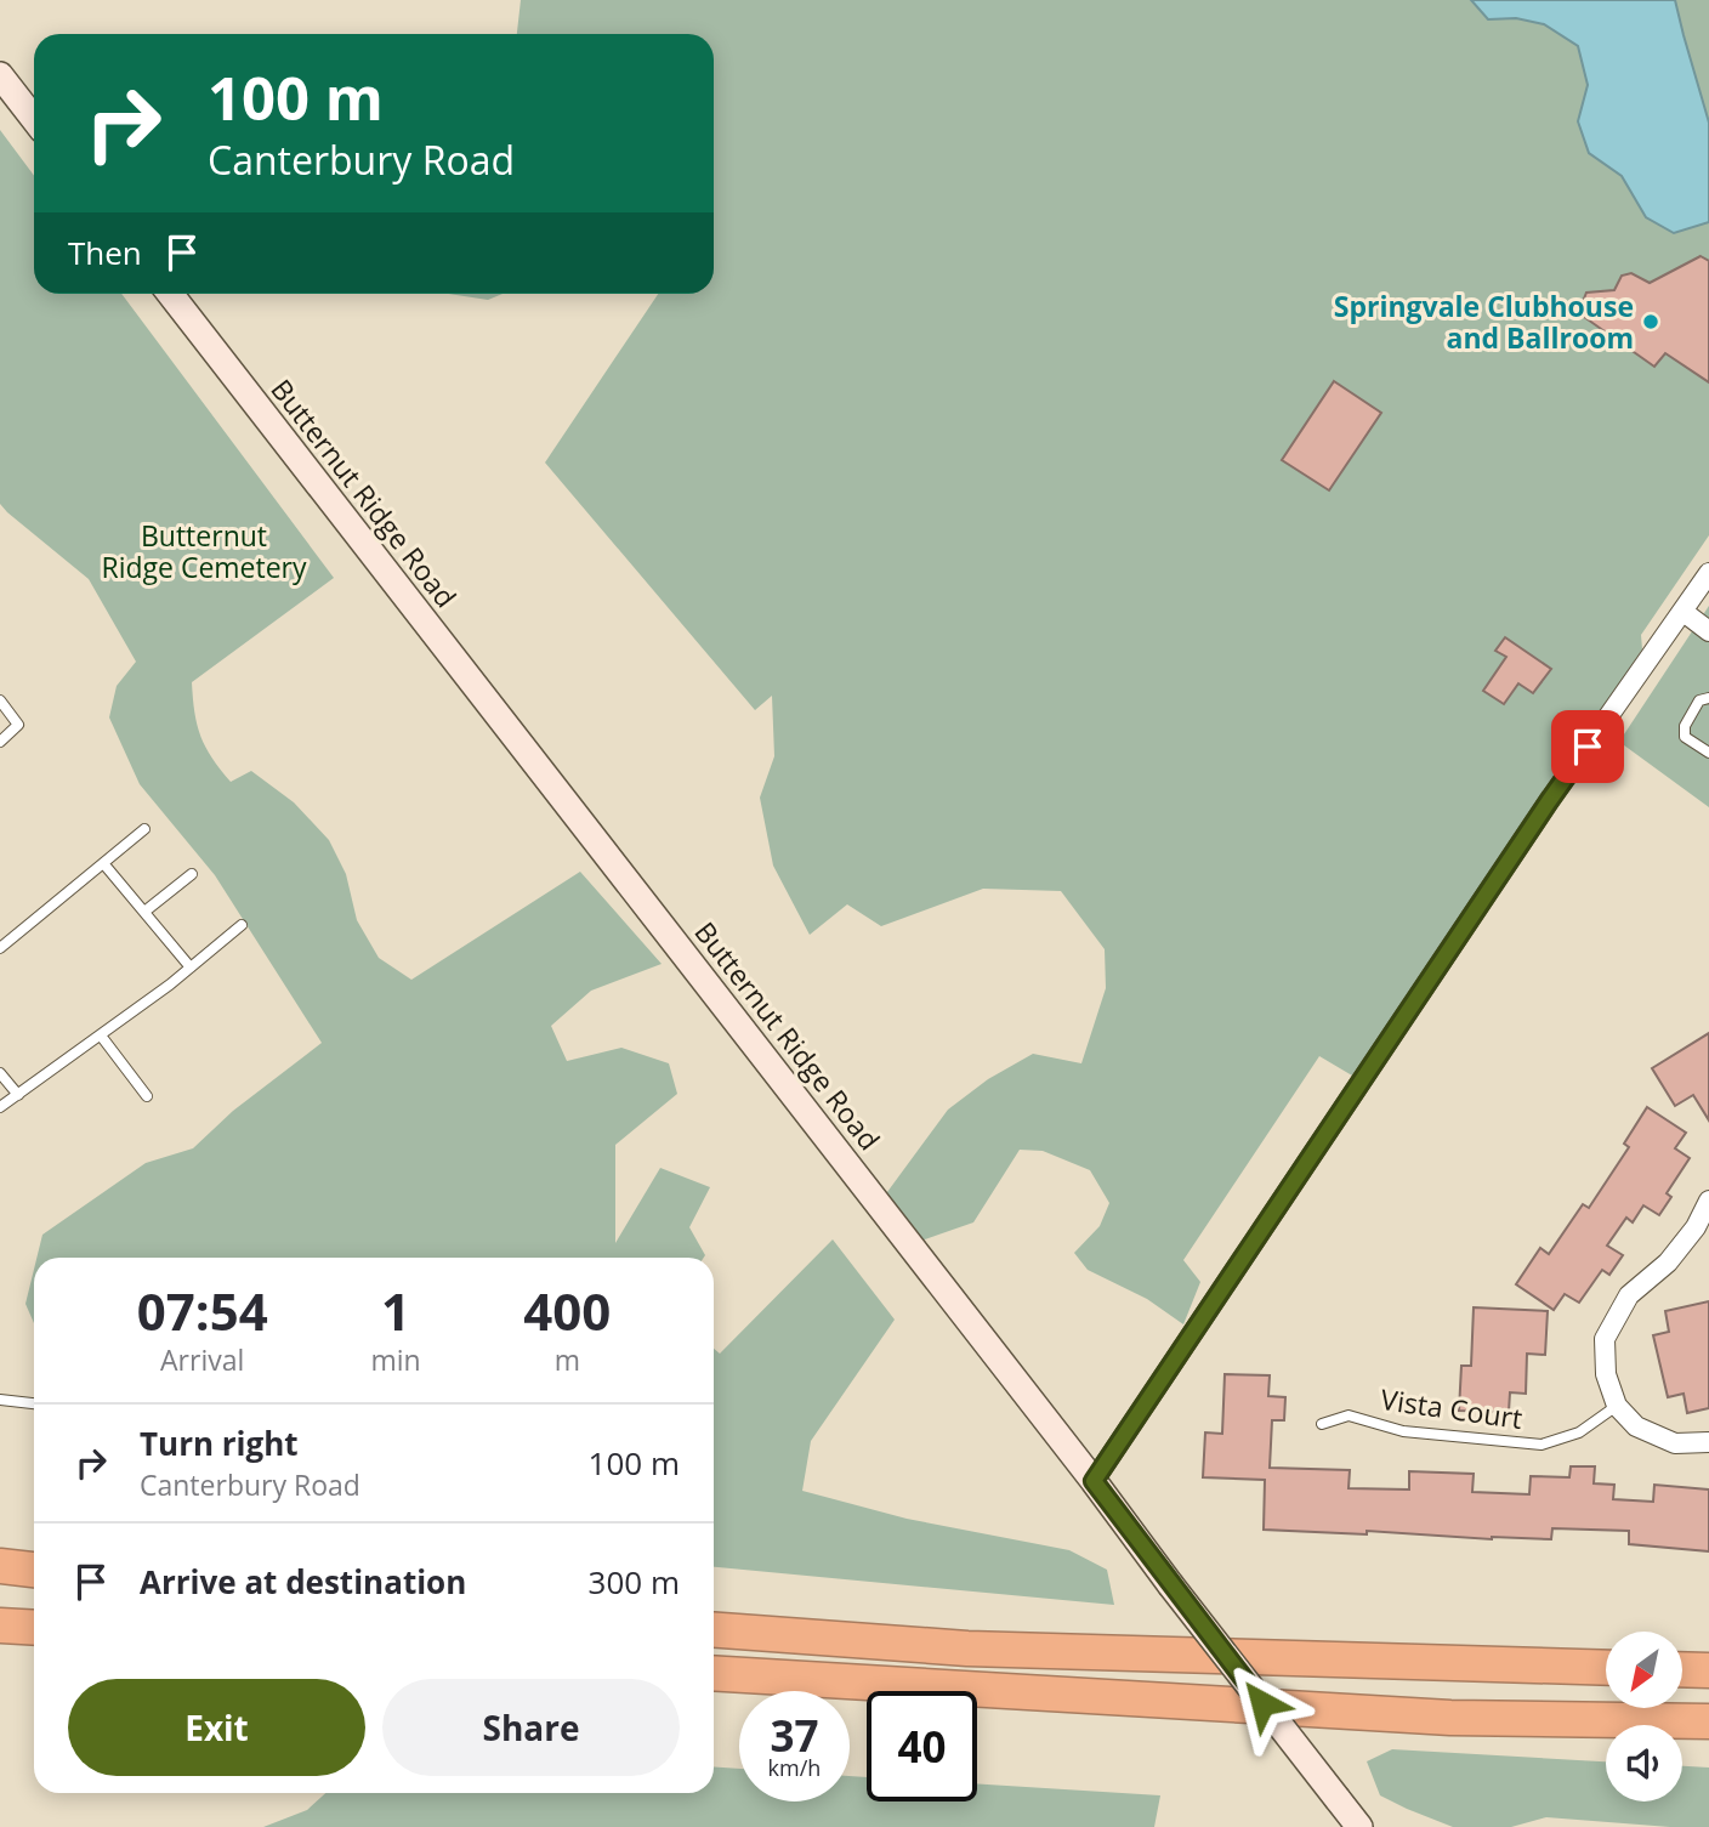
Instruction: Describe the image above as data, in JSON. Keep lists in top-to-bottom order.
{
  "streets": {
    "street": ["Butternut Ridge Road"],
    "lane": ["Vista Court"]
  },
  "parks": ["Butternut Ridge Cemetery"],
  "places": ["Springvale Clubhouse and Ballroom"],
  "north": "bottom left",
  "page": {
    "turn": ["100 m", "Canterbury Road"],
    "then": "Then",
    "eta": [
      "07:54",
      "Arrival",
      "1",
      "min",
      "400",
      "m"
    ],
    "list": [
      {
        "name": "Turn right",
        "note": "Canterbury Road",
        "value": "100 m"
      },
      {
        "name": "Arrive at destination",
        "value": "300 m"
      }
    ],
    "buttons": ["Exit", "Share"],
    "speed": "37 km/h",
    "limit": "40"
  }
}
